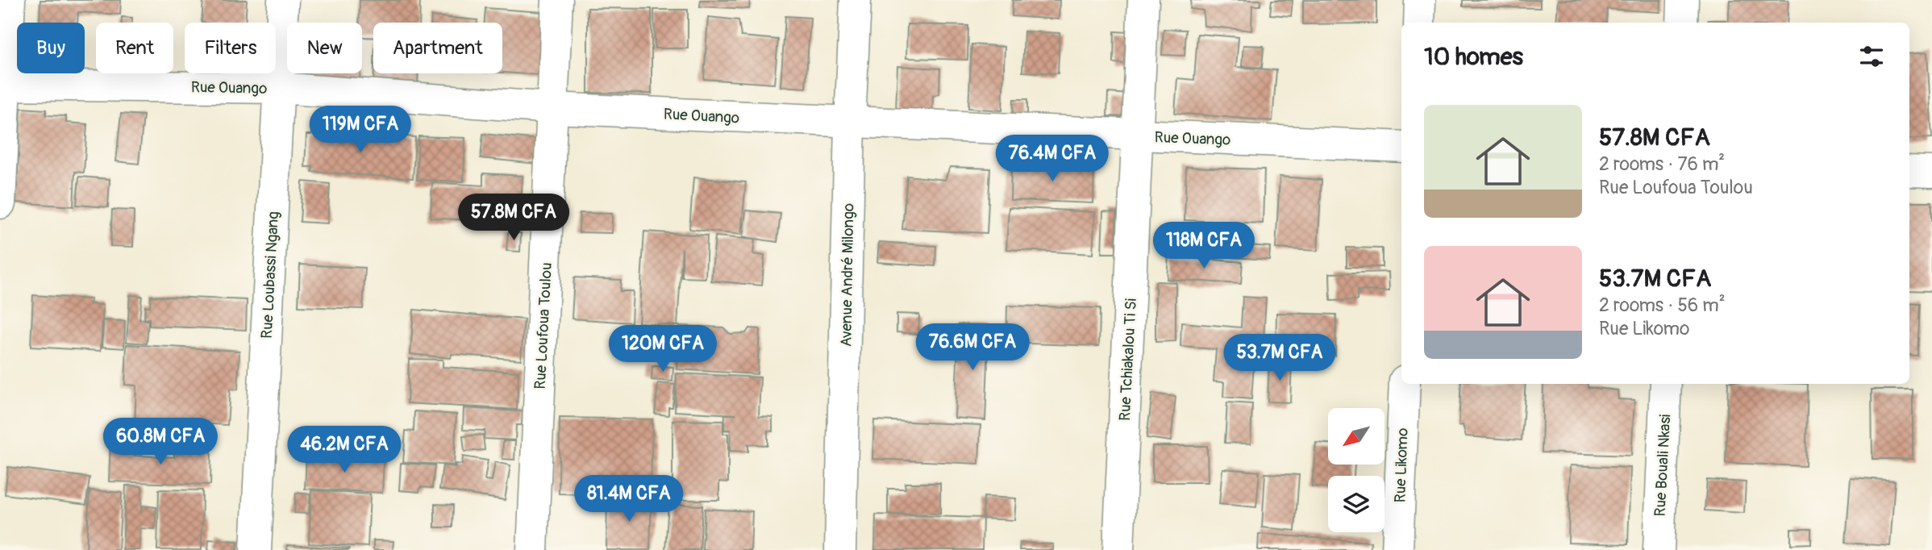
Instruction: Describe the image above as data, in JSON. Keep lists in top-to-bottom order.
{
  "streets": {
    "street": [
      "Rue Ouango",
      "Rue Loubassi Ngang",
      "Avenue André Milongo",
      "Rue Loufoua Toulou",
      "Rue Tchiakalou Ti Si",
      "Rue Likomo",
      "Rue Bouali Nkasi"
    ]
  },
  "crossings": [
    ["Rue Ouango", "Rue Loubassi Ngang"],
    ["Rue Ouango", "Avenue André Milongo"],
    ["Rue Ouango", "Rue Loufoua Toulou"],
    ["Rue Ouango", "Rue Tchiakalou Ti Si"]
  ],
  "north": "bottom left",
  "page": {
    "chip": [
      "Buy",
      "Rent",
      "Filters",
      "New",
      "Apartment"
    ],
    "heading": "10 homes",
    "list": [
      {
        "name": "57.8M CFA",
        "note": "2 rooms · 76 m² · Rue Loufoua Toulou"
      },
      {
        "name": "53.7M CFA",
        "note": "2 rooms · 56 m² · Rue Likomo"
      }
    ],
    "price": [
      "119M CFA",
      "76.4M CFA",
      "57.8M CFA",
      "118M CFA",
      "76.6M CFA",
      "120M CFA",
      "53.7M CFA",
      "60.8M CFA",
      "46.2M CFA",
      "81.4M CFA"
    ]
  }
}
